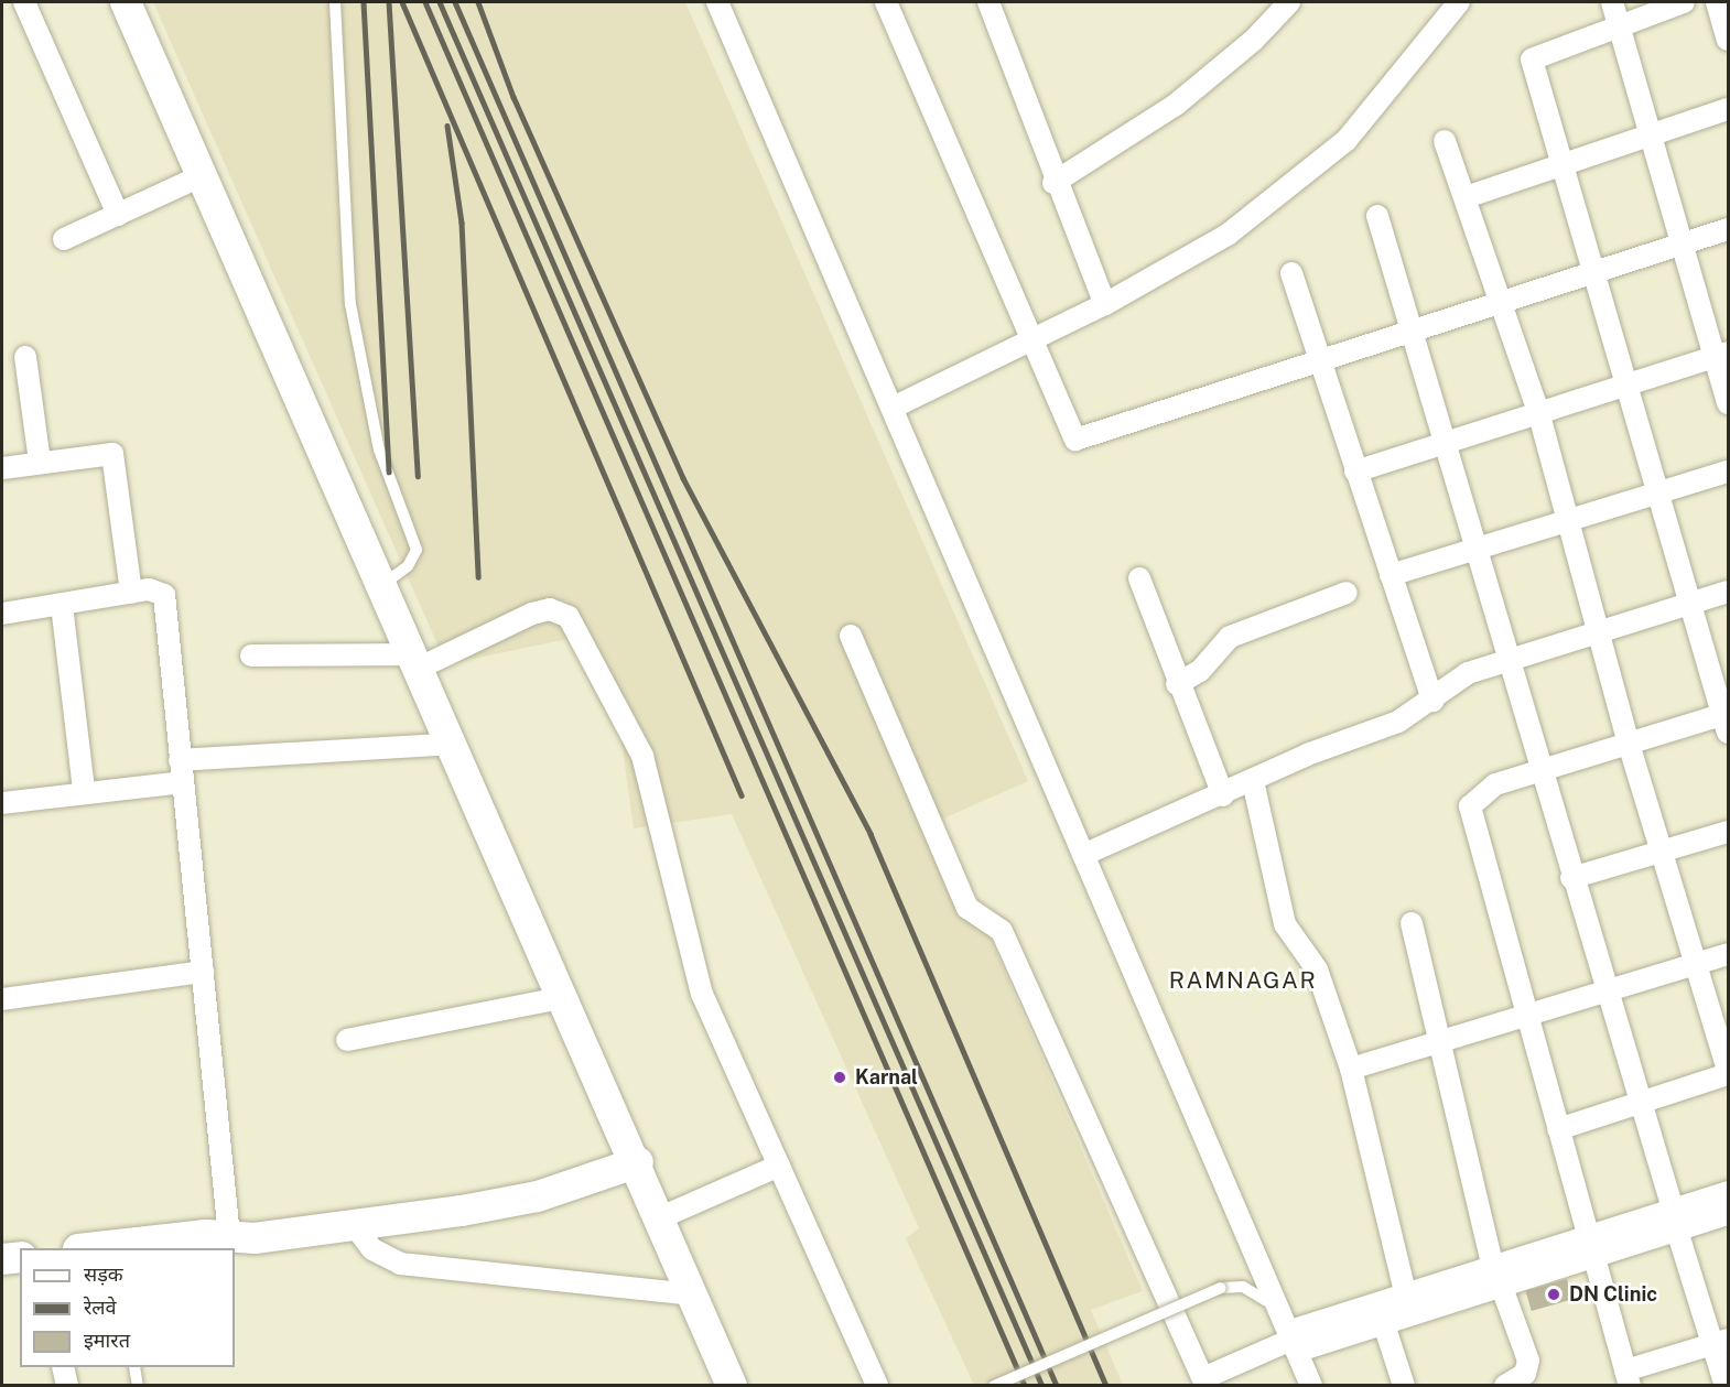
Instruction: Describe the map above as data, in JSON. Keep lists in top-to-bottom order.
{
  "districts": ["RAMNAGAR"],
  "places": ["Karnal", "DN Clinic"],
  "legend": ["सड़क", "रेलवे", "इमारत"]
}
